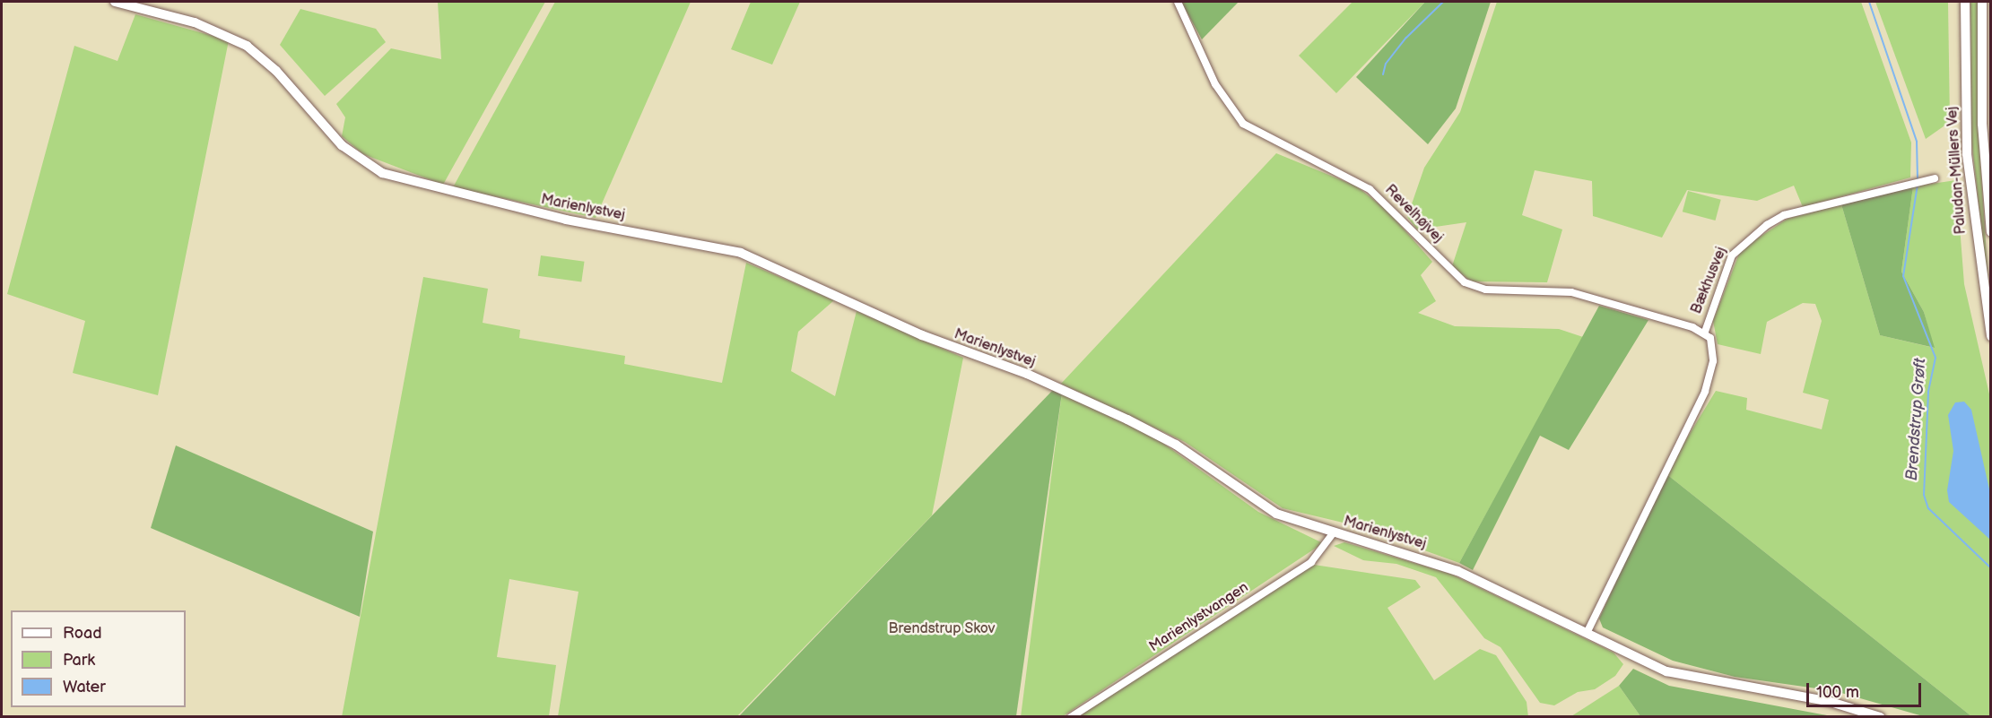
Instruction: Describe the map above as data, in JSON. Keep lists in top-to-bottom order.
{
  "streets": {
    "street": [
      "Paludan-Müllers Vej",
      "Marienlystvej",
      "Revelhøjvej",
      "Bækhusvej",
      "Marienlystvangen"
    ]
  },
  "crossings": [
    ["Marienlystvej", "Bækhusvej"],
    ["Marienlystvej", "Marienlystvangen"],
    ["Revelhøjvej", "Bækhusvej"]
  ],
  "water": ["Brendstrup Grøft"],
  "parks": ["Brendstrup Skov"],
  "legend": ["Road", "Park", "Water"],
  "scale_bar": "100 m"
}
